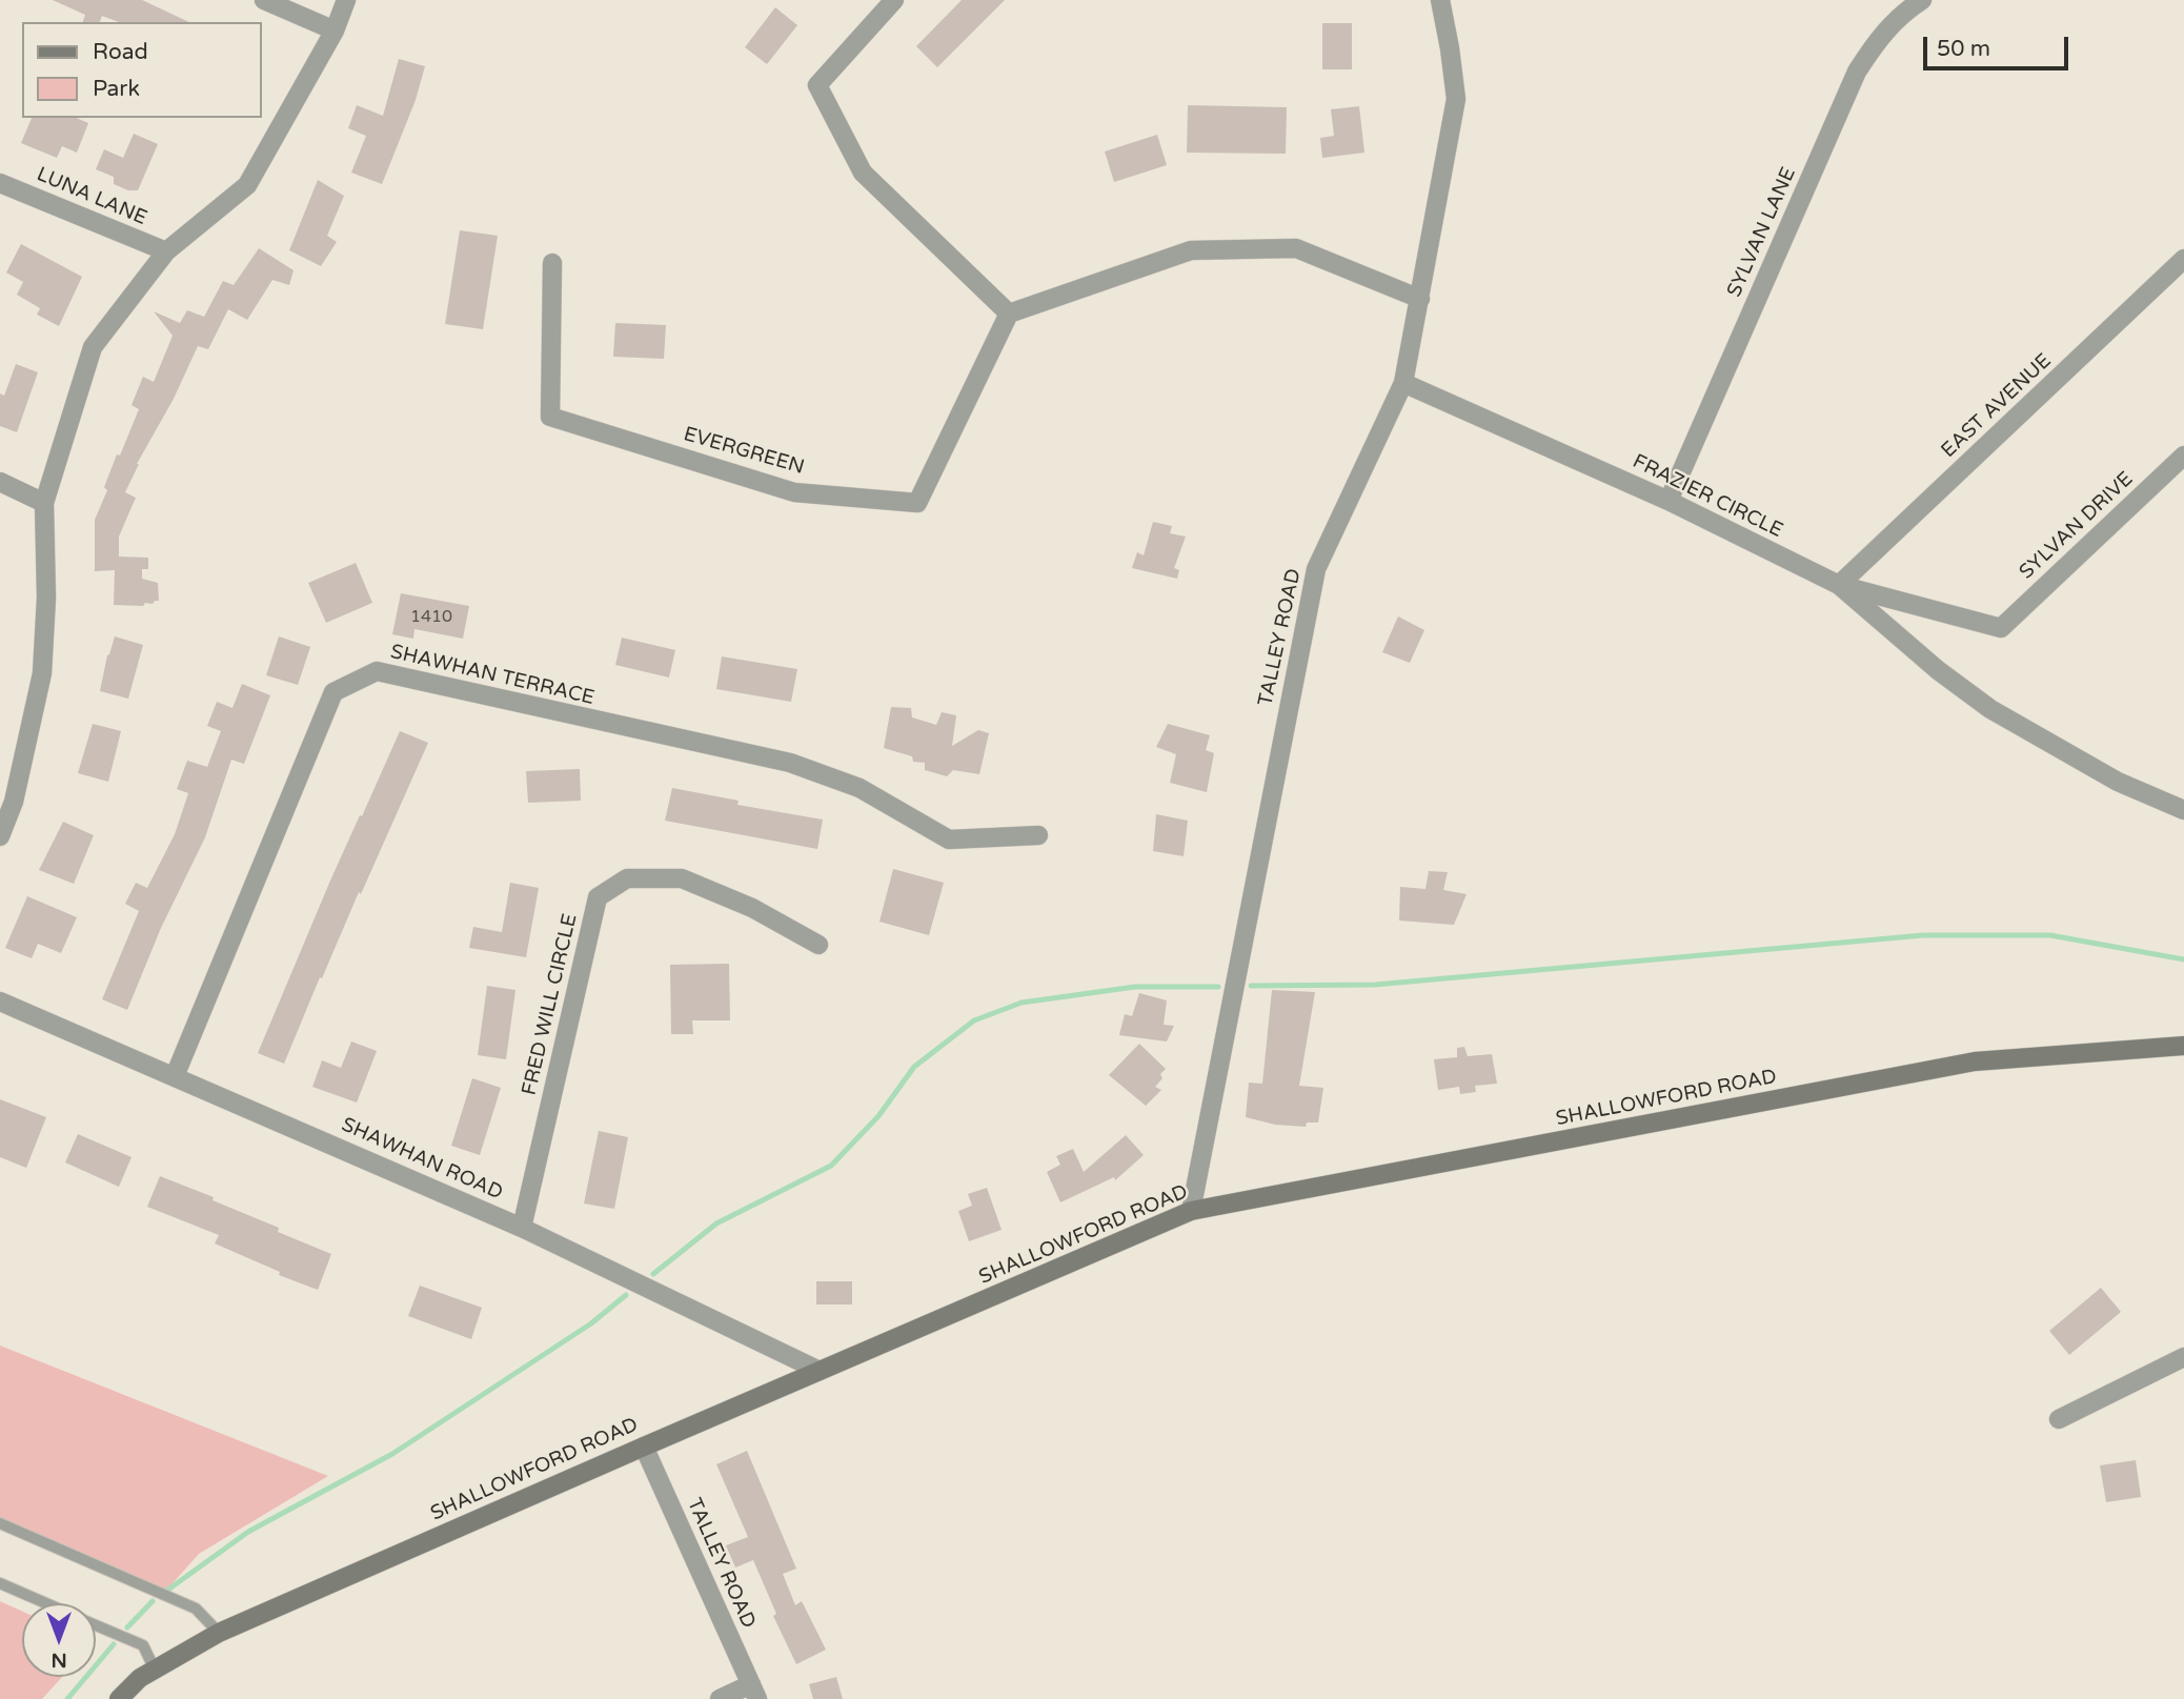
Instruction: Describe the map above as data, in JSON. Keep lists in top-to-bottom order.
{
  "streets": {
    "street": [
      "LUNA LANE",
      "SYLVAN LANE",
      "EAST AVENUE",
      "EVERGREEN",
      "FRAZIER CIRCLE",
      "SYLVAN DRIVE",
      "TALLEY ROAD",
      "SHAWHAN TERRACE",
      "FRED WILL CIRCLE",
      "SHALLOWFORD ROAD",
      "SHAWHAN ROAD"
    ]
  },
  "crossings": [
    ["SYLVAN LANE", "FRAZIER CIRCLE"],
    ["EAST AVENUE", "FRAZIER CIRCLE"],
    ["FRAZIER CIRCLE", "SYLVAN DRIVE"],
    ["FRAZIER CIRCLE", "TALLEY ROAD"],
    ["TALLEY ROAD", "SHALLOWFORD ROAD"],
    ["SHAWHAN TERRACE", "SHAWHAN ROAD"],
    ["FRED WILL CIRCLE", "SHAWHAN ROAD"],
    ["SHALLOWFORD ROAD", "SHAWHAN ROAD"]
  ],
  "house_numbers": ["1410"],
  "legend": ["Road", "Park"],
  "scale_bar": "50 m",
  "north": "bottom"
}
